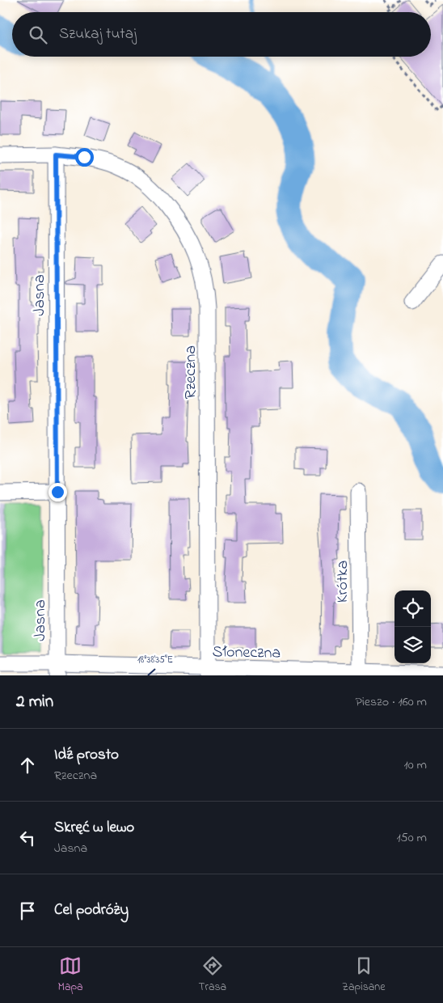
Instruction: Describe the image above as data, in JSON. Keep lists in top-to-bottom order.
{
  "streets": {
    "street": [
      "Jasna",
      "Rzeczna",
      "Krótka",
      "Słoneczna"
    ]
  },
  "crossings": [
    ["Jasna", "Rzeczna"],
    ["Jasna", "Słoneczna"],
    ["Rzeczna", "Słoneczna"],
    ["Krótka", "Słoneczna"]
  ],
  "page": {
    "search": "Szukaj tutaj",
    "heading": ["2 min", "Pieszo · 160 m"],
    "list": [
      ["Idź prosto", "Rzeczna", "10 m"],
      ["Skręć w lewo", "Jasna", "150 m"],
      "Cel podróży"
    ],
    "nav": ["Mapa", "Trasa", "Zapisane"]
  },
  "coordinates": ["18°38'35\"E"]
}
